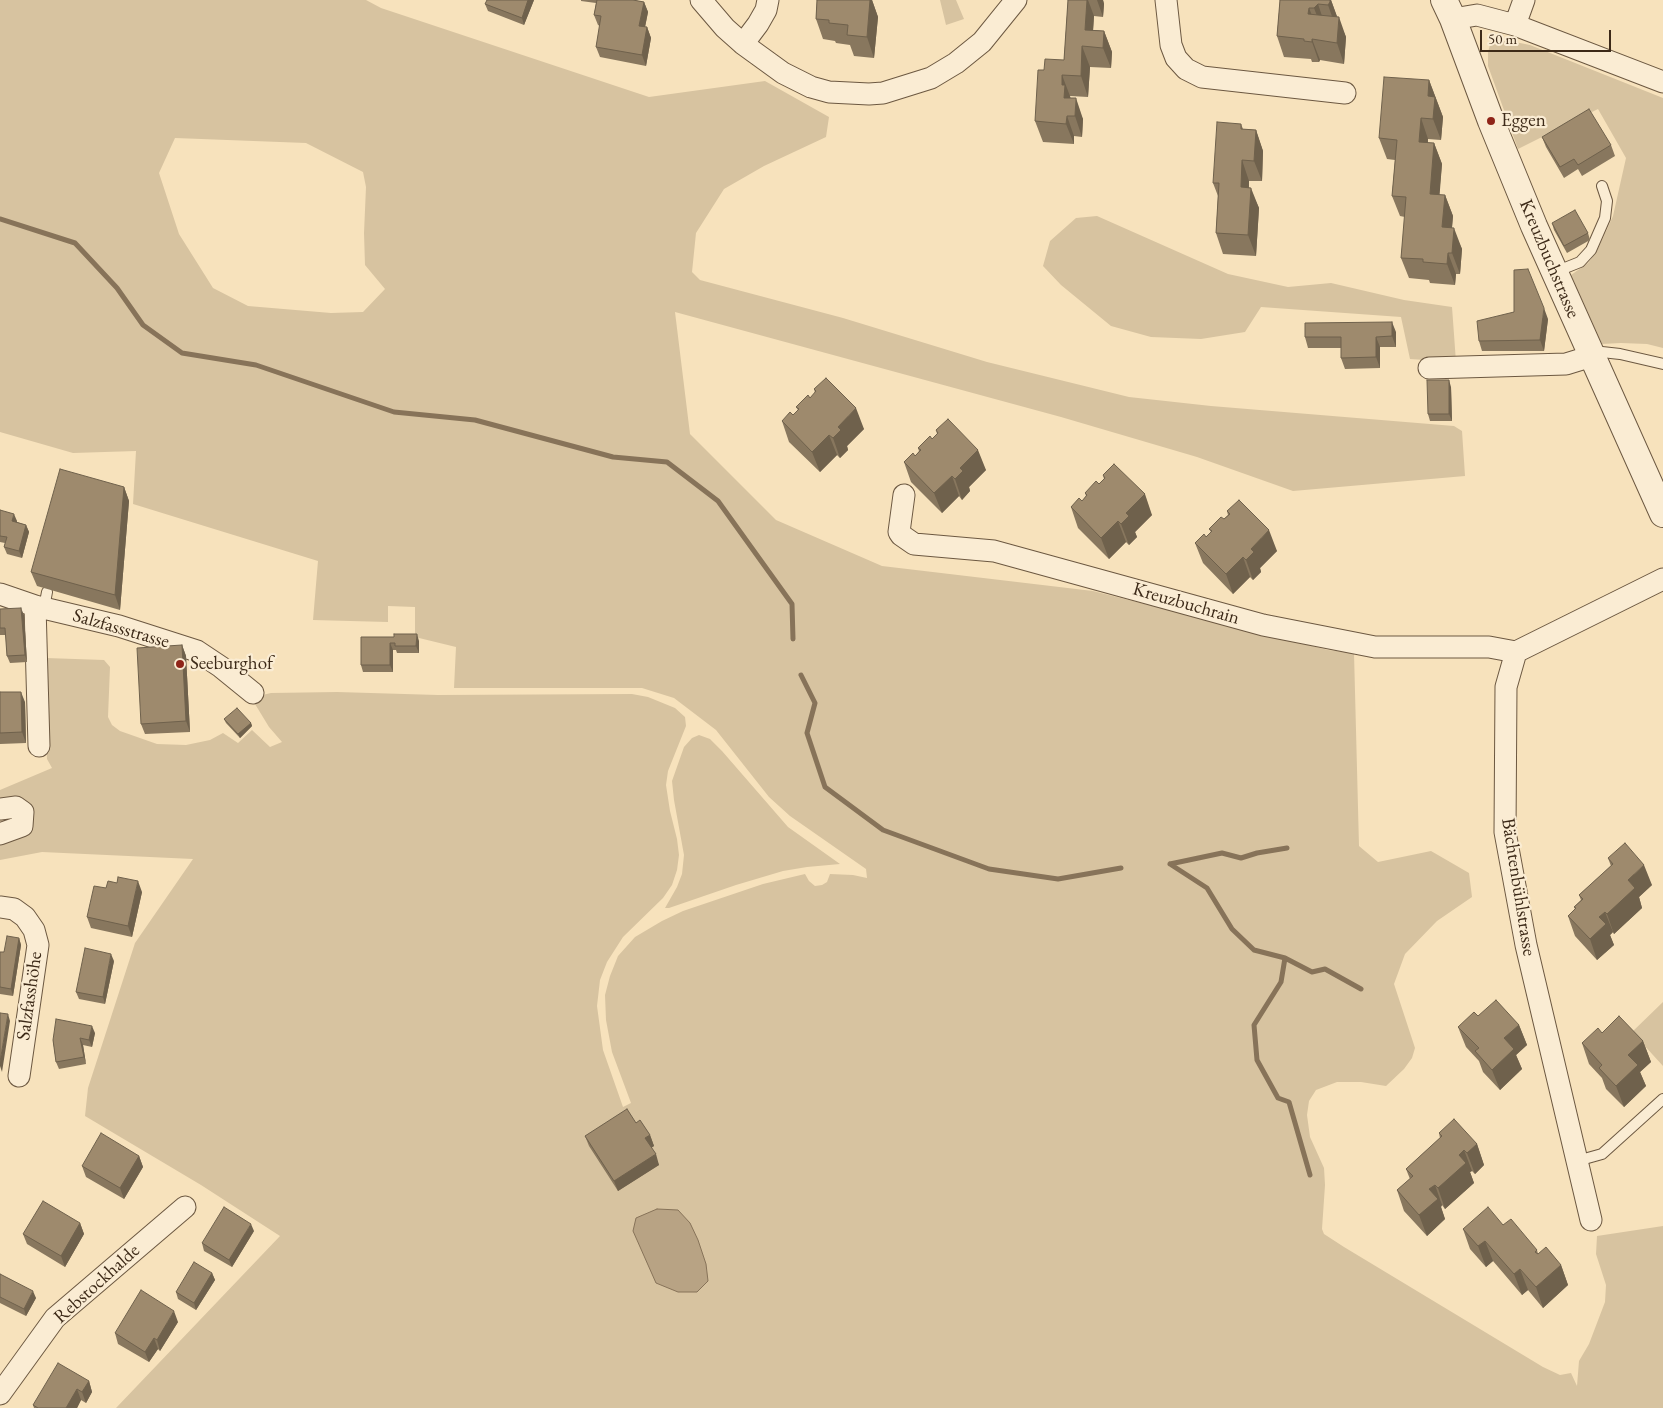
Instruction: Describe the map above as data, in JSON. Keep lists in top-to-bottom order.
{
  "streets": {
    "street": [
      "Kreuzbuchstrasse",
      "Kreuzbuchrain",
      "Salzfassstrasse",
      "Bächtenbühlstrasse",
      "Salzfasshöhe",
      "Rebstockhalde"
    ]
  },
  "crossings": [
    ["Kreuzbuchrain", "Bächtenbühlstrasse"]
  ],
  "places": ["Eggen", "Seeburghof"],
  "scale_bar": "50 m"
}
